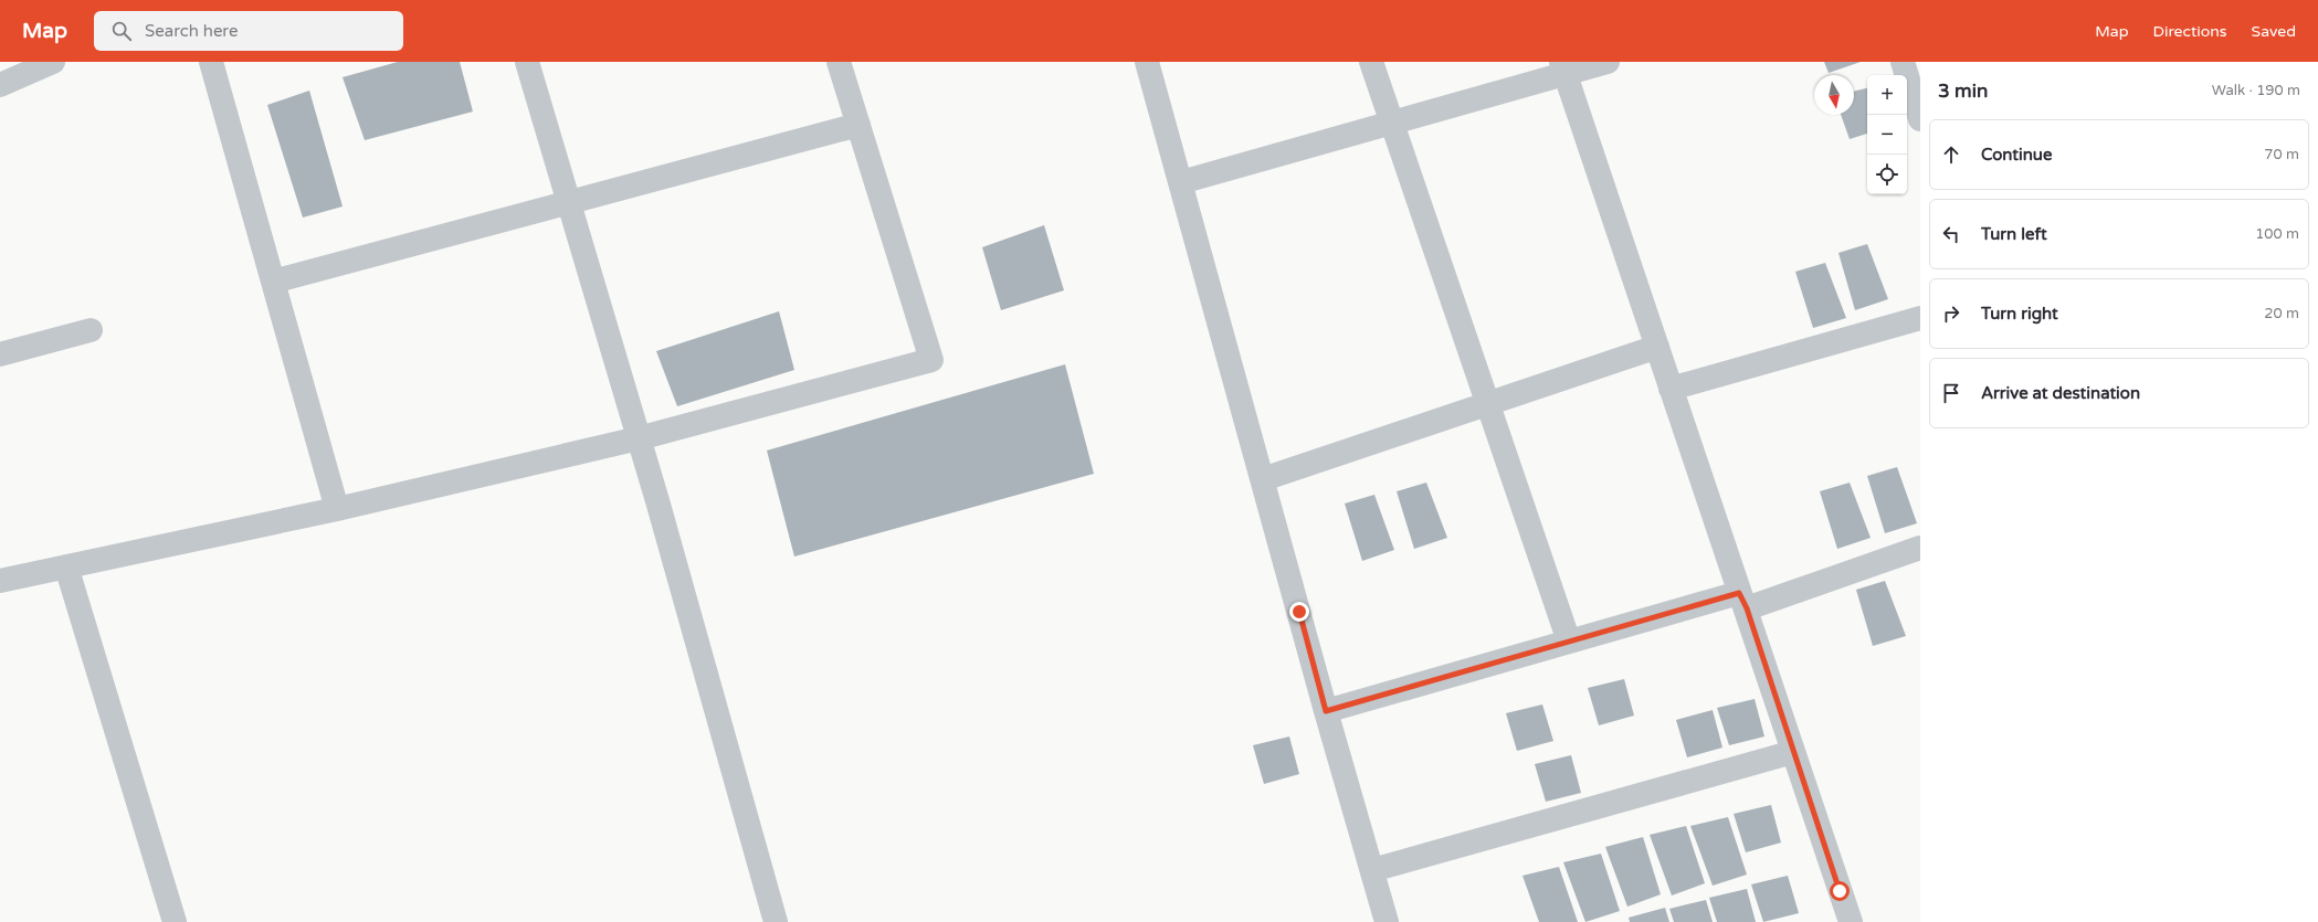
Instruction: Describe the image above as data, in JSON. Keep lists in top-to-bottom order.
{
  "north": "bottom",
  "page": {
    "header": "Map",
    "search": "Search here",
    "nav": ["Map", "Directions", "Saved"],
    "heading": ["3 min", "Walk · 190 m"],
    "map_buttons": ["+", "−"],
    "list": [
      ["Continue", "70 m"],
      ["Turn left", "100 m"],
      ["Turn right", "20 m"],
      "Arrive at destination"
    ]
  }
}
